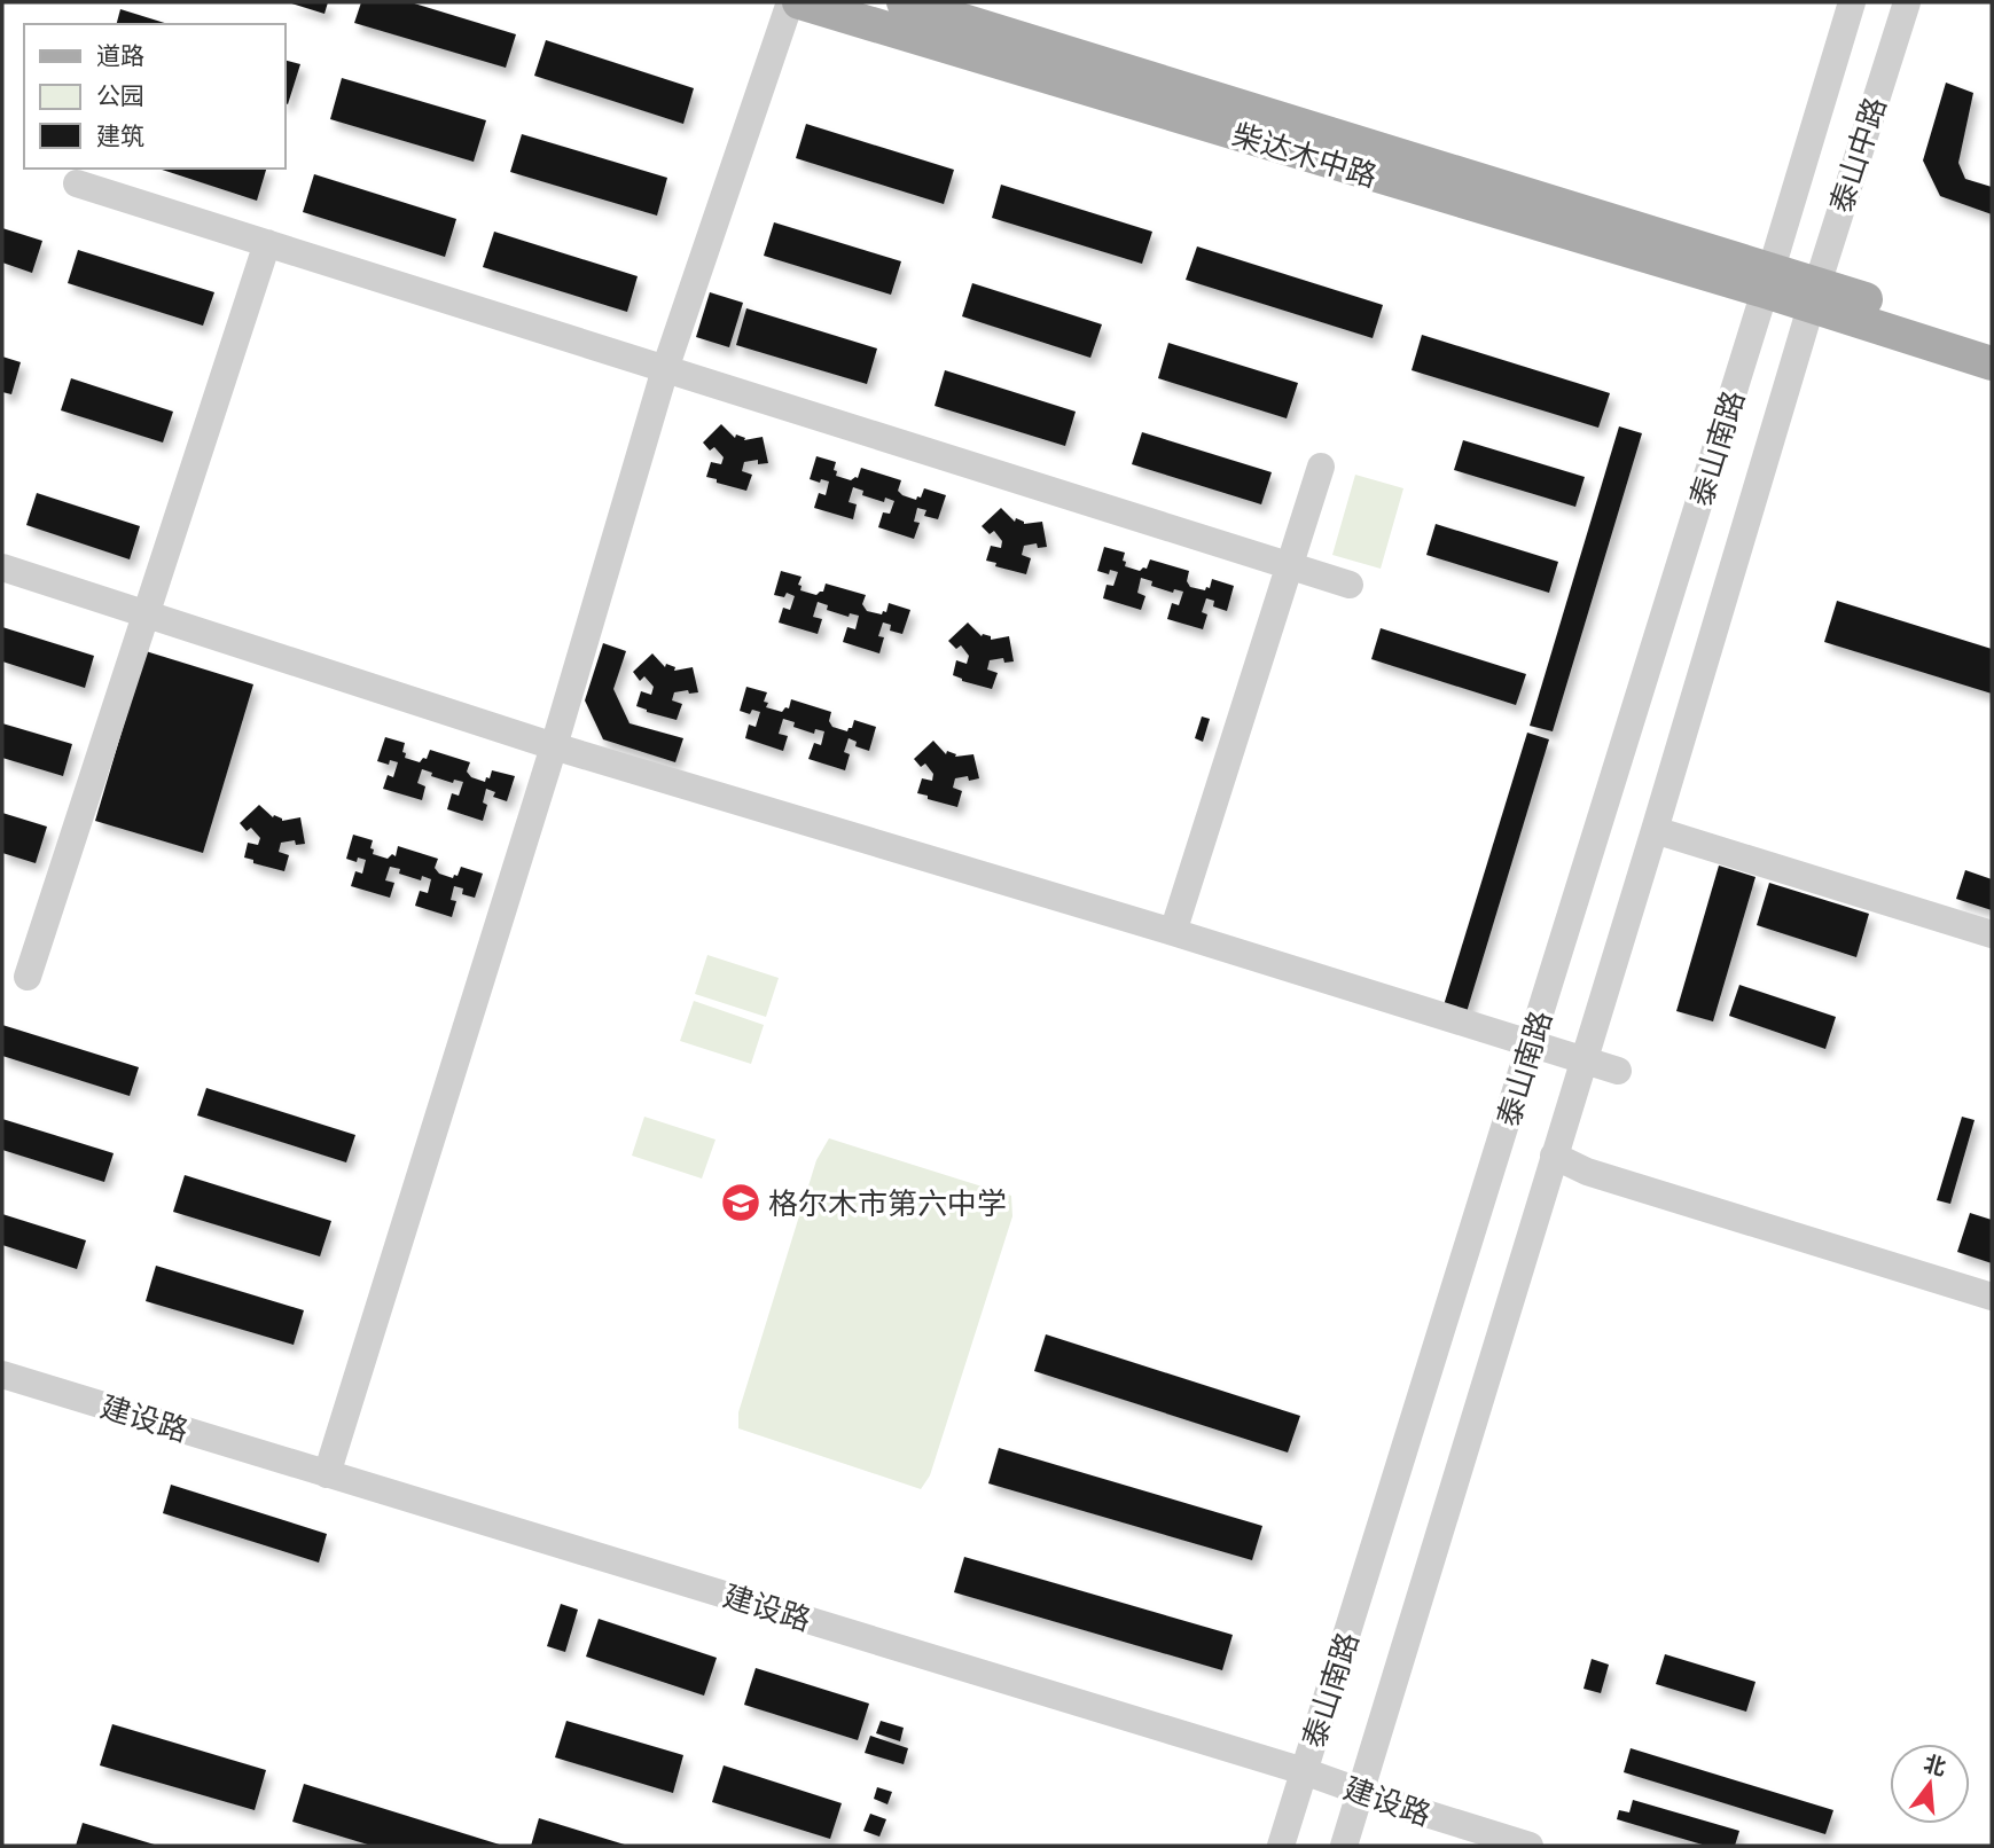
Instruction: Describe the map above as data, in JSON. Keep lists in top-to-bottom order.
{
  "streets": {
    "main road": ["柴达木中路"],
    "street": ["泰山中路", "泰山南路", "建设路"]
  },
  "crossings": [
    ["柴达木中路", "泰山中路"],
    ["柴达木中路", "泰山南路"],
    ["泰山中路", "泰山南路"],
    ["泰山南路", "建设路"]
  ],
  "places": {
    "school or university": ["格尔木市第六中学"]
  },
  "legend": ["道路", "公园", "建筑"],
  "north": "top"
}
